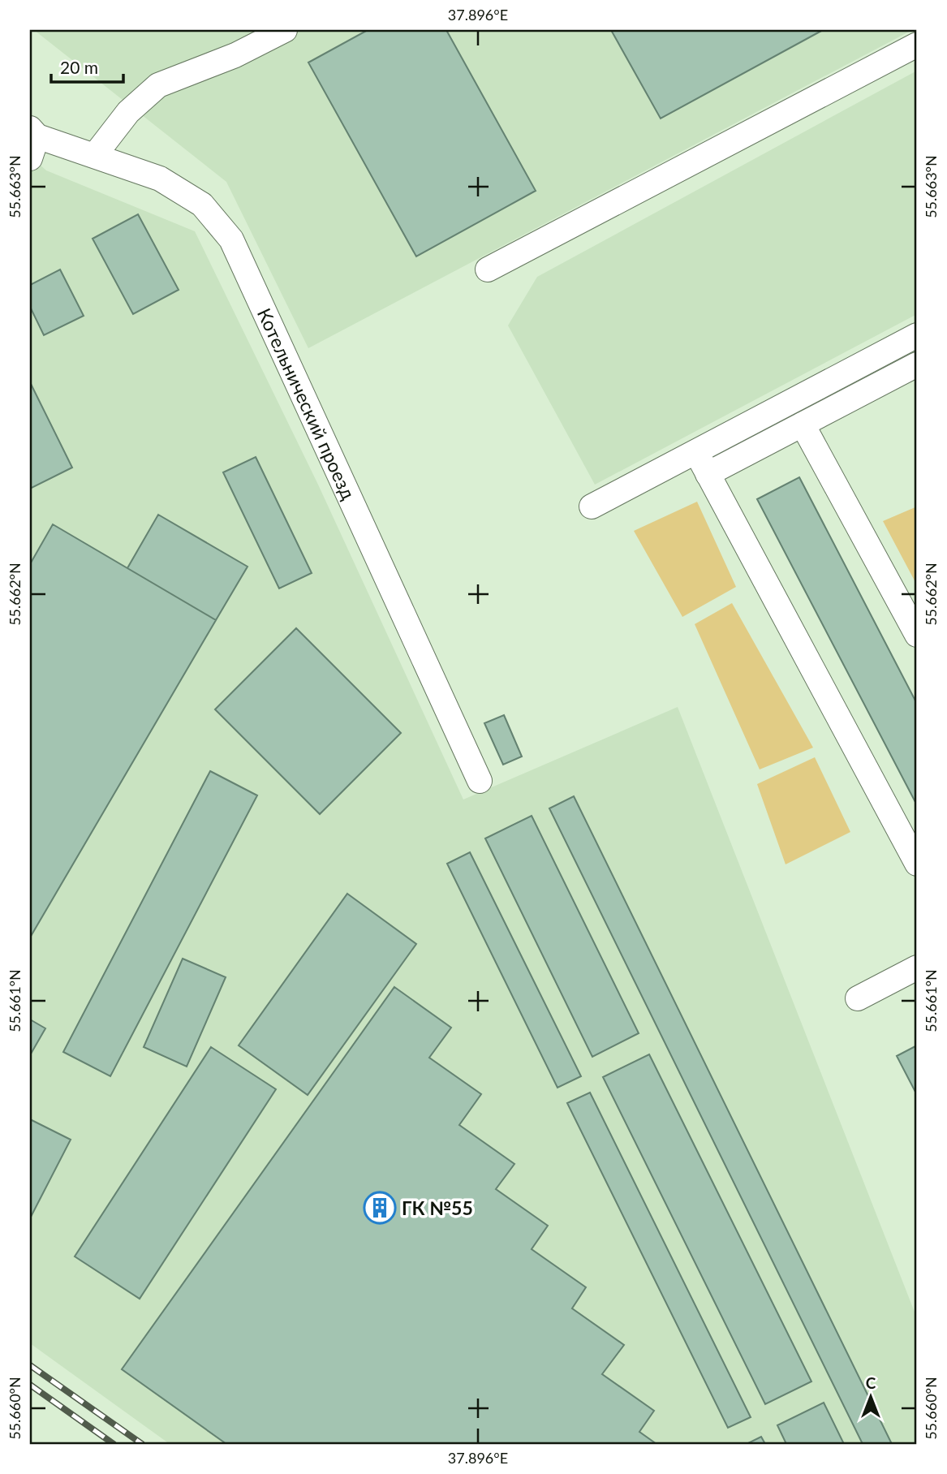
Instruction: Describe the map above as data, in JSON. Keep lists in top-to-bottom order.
{
  "streets": {
    "street": ["Котельнический проезд"]
  },
  "places": {
    "building": ["ГК №55"]
  },
  "scale_bar": "20 m",
  "north": "top",
  "coordinates": [
    "37.896°E",
    "55.663°N",
    "55.662°N",
    "55.661°N",
    "55.660°N"
  ]
}
